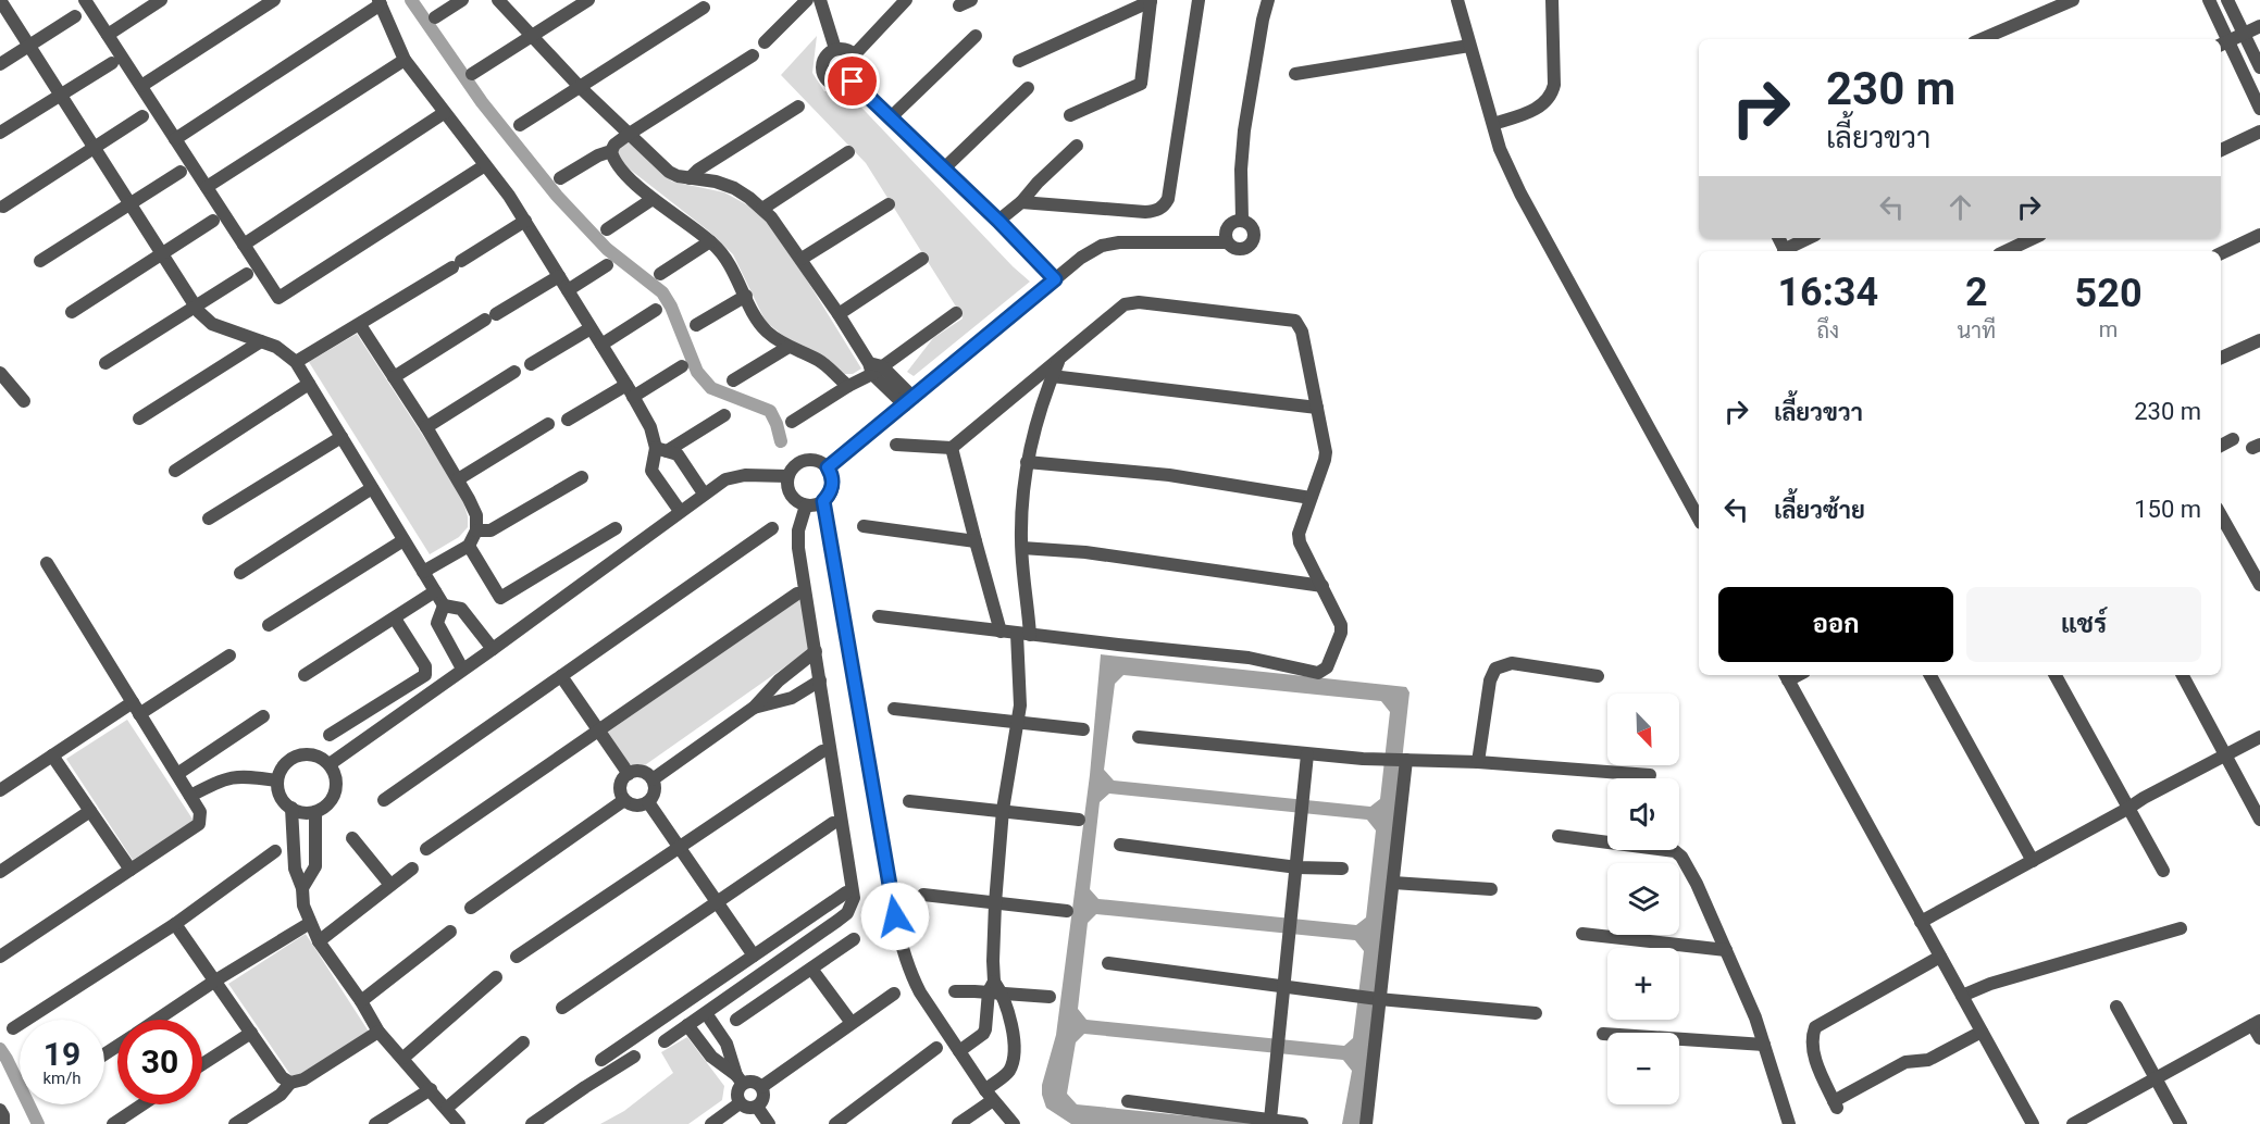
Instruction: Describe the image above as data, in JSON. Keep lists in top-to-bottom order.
{
  "north": "bottom right",
  "page": {
    "turn": ["230 m", "เลี้ยวขวา"],
    "eta": [
      "16:34",
      "ถึง",
      "2",
      "นาที",
      "520",
      "m"
    ],
    "list": [
      {
        "name": "เลี้ยวขวา",
        "value": "230 m"
      },
      {
        "name": "เลี้ยวซ้าย",
        "value": "150 m"
      }
    ],
    "buttons": ["ออก", "แชร์"],
    "map_buttons": ["+", "−"],
    "speed": "19 km/h",
    "limit": "30"
  }
}
